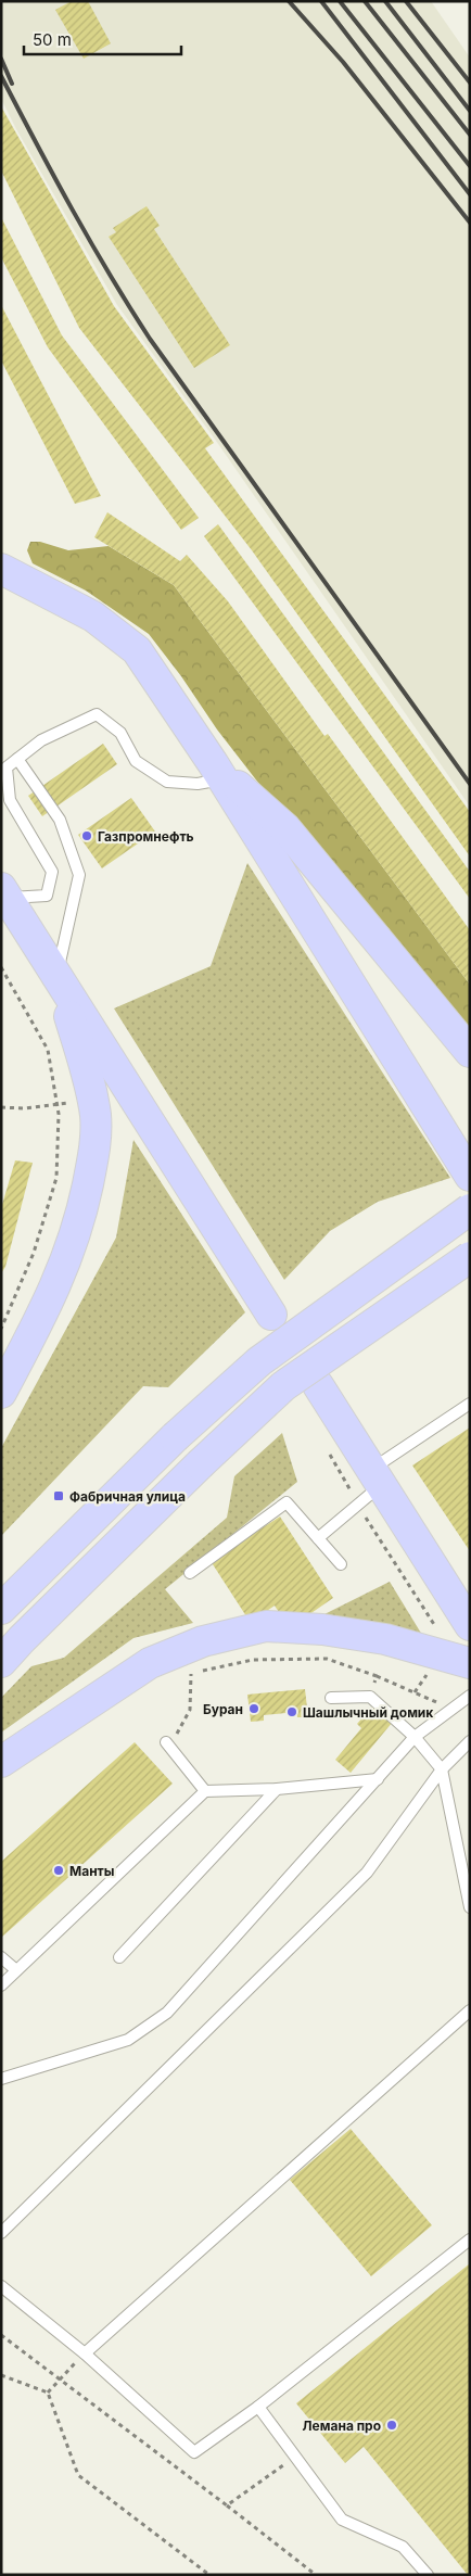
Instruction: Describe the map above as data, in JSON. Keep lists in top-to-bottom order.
{
  "places": {
    "other": [
      "Газпромнефть",
      "Буран",
      "Шашлычный домик",
      "Манты",
      "Лемана про"
    ],
    "transit": ["Фабричная улица"]
  },
  "scale_bar": "50 m"
}
